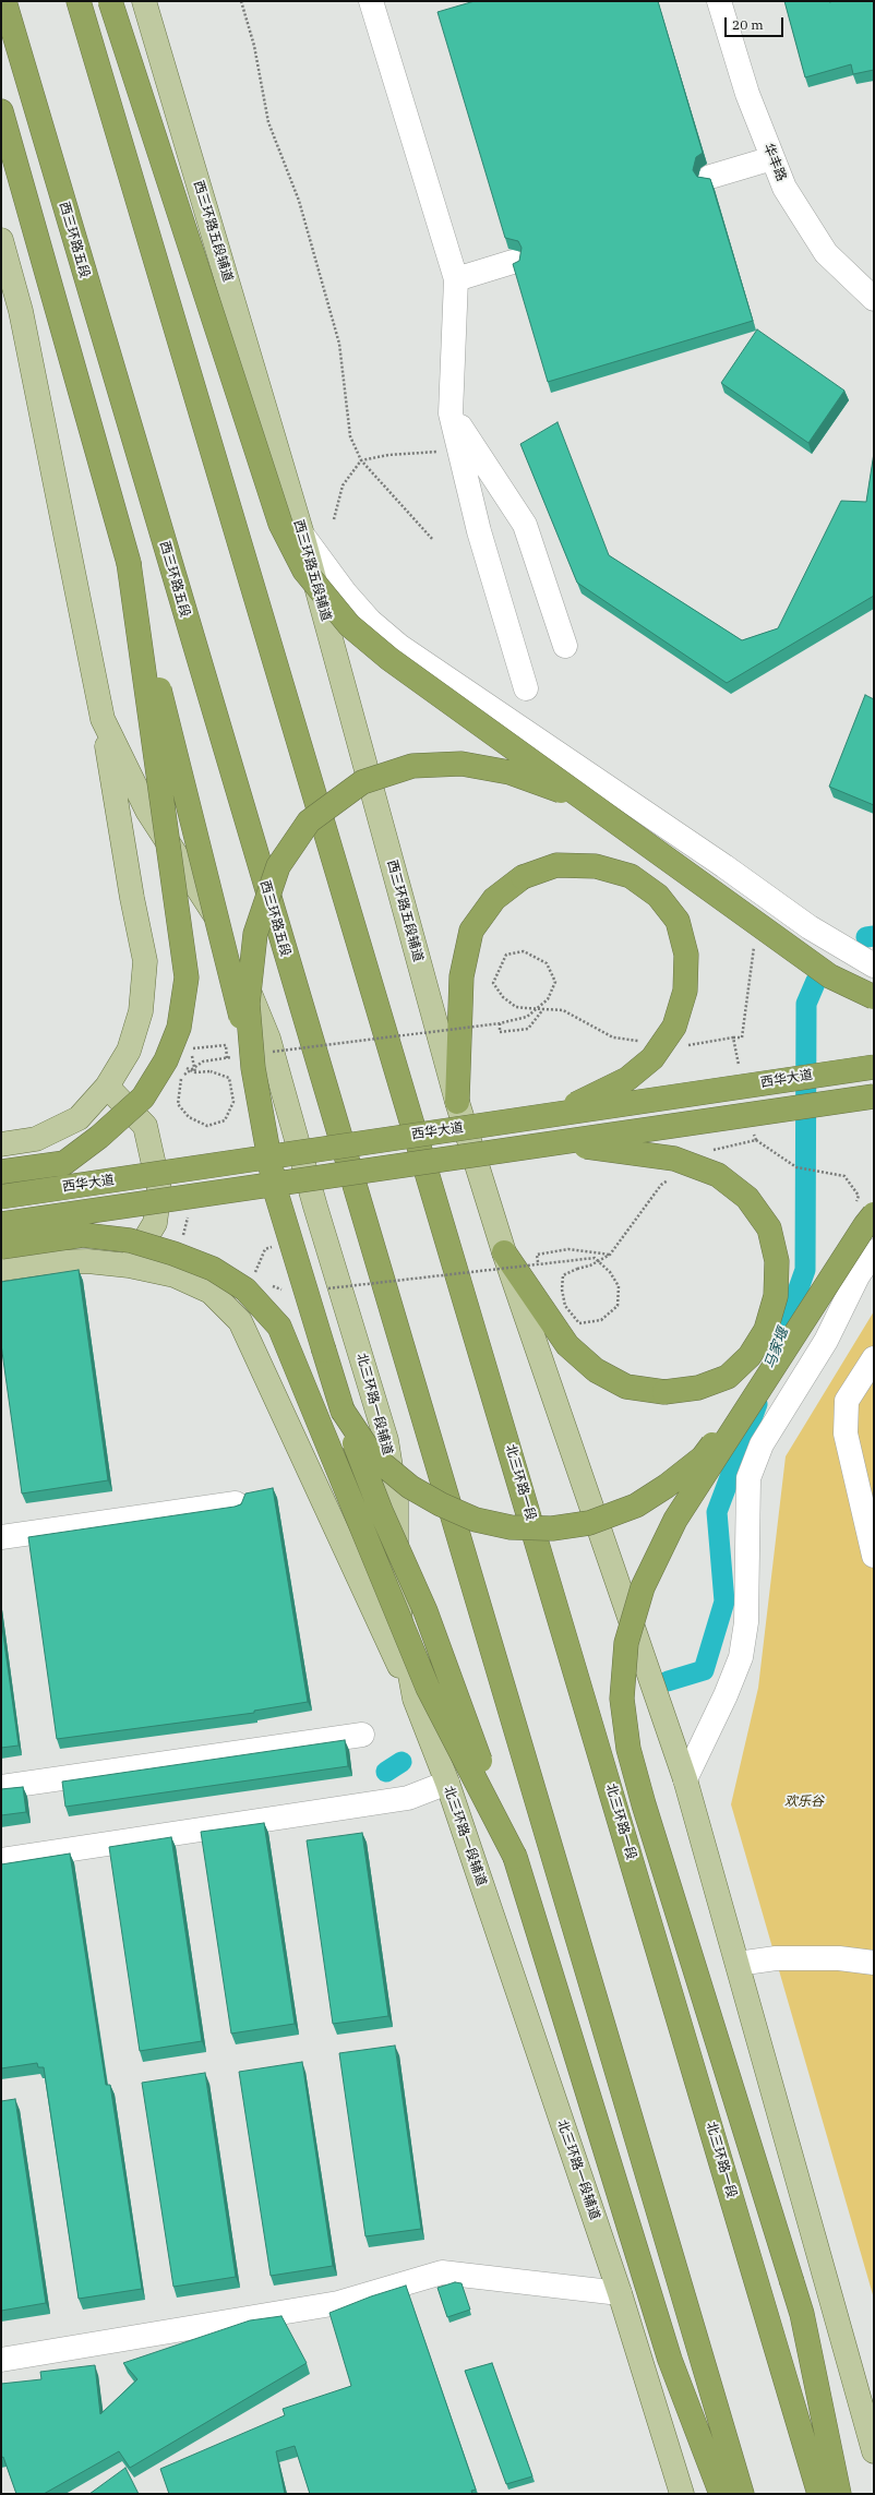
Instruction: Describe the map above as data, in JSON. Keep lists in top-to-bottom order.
{
  "streets": {
    "highway": ["西三环路五段", "西华大道", "北三环路一段"],
    "main road": ["西三环路五段辅道", "北三环路一段辅道"],
    "street": ["华丰路"]
  },
  "water": ["马家堰"],
  "parks": ["欢乐谷"],
  "scale_bar": "20 m"
}
